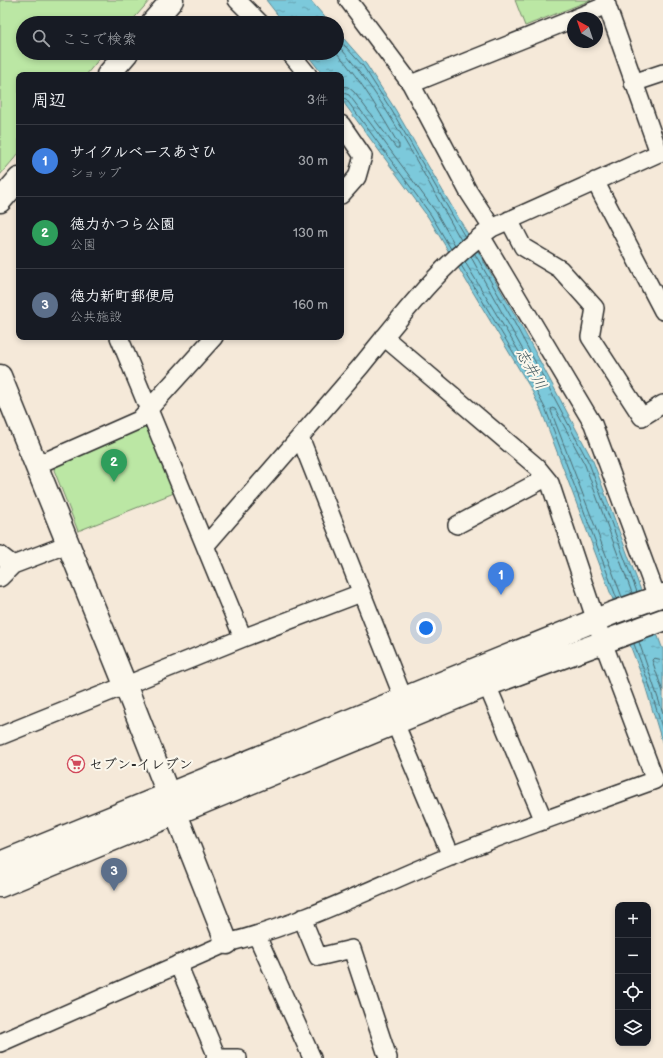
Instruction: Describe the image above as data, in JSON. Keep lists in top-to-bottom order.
{
  "water": ["志井川"],
  "places": {
    "supermarket": ["セブン-イレブン"]
  },
  "north": "top left",
  "page": {
    "search": "ここで検索",
    "heading": ["周辺", "3件"],
    "list": [
      {
        "mark": "1",
        "name": "サイクルベースあさひ",
        "note": "ショップ",
        "value": "30 m"
      },
      {
        "mark": "2",
        "name": "徳力かつら公園",
        "note": "公園",
        "value": "130 m"
      },
      {
        "mark": "3",
        "name": "徳力新町郵便局",
        "note": "公共施設",
        "value": "160 m"
      }
    ],
    "pins": ["2", "1", "3"],
    "map_buttons": ["+", "−"]
  }
}
